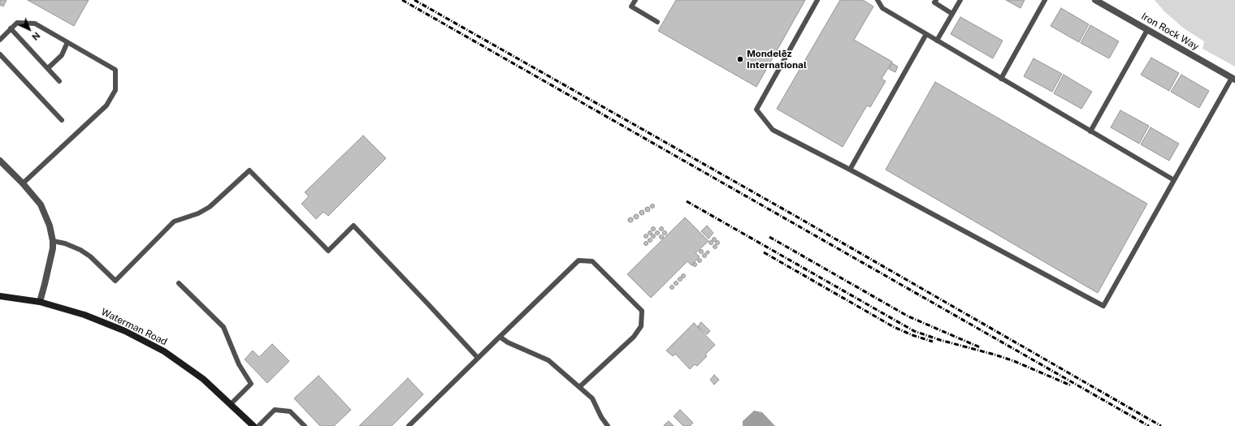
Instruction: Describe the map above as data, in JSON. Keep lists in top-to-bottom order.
{
  "streets": {
    "main road": ["Waterman Road"],
    "street": ["Iron Rock Way"]
  },
  "places": ["Mondelēz International"],
  "north": "bottom right"
}
